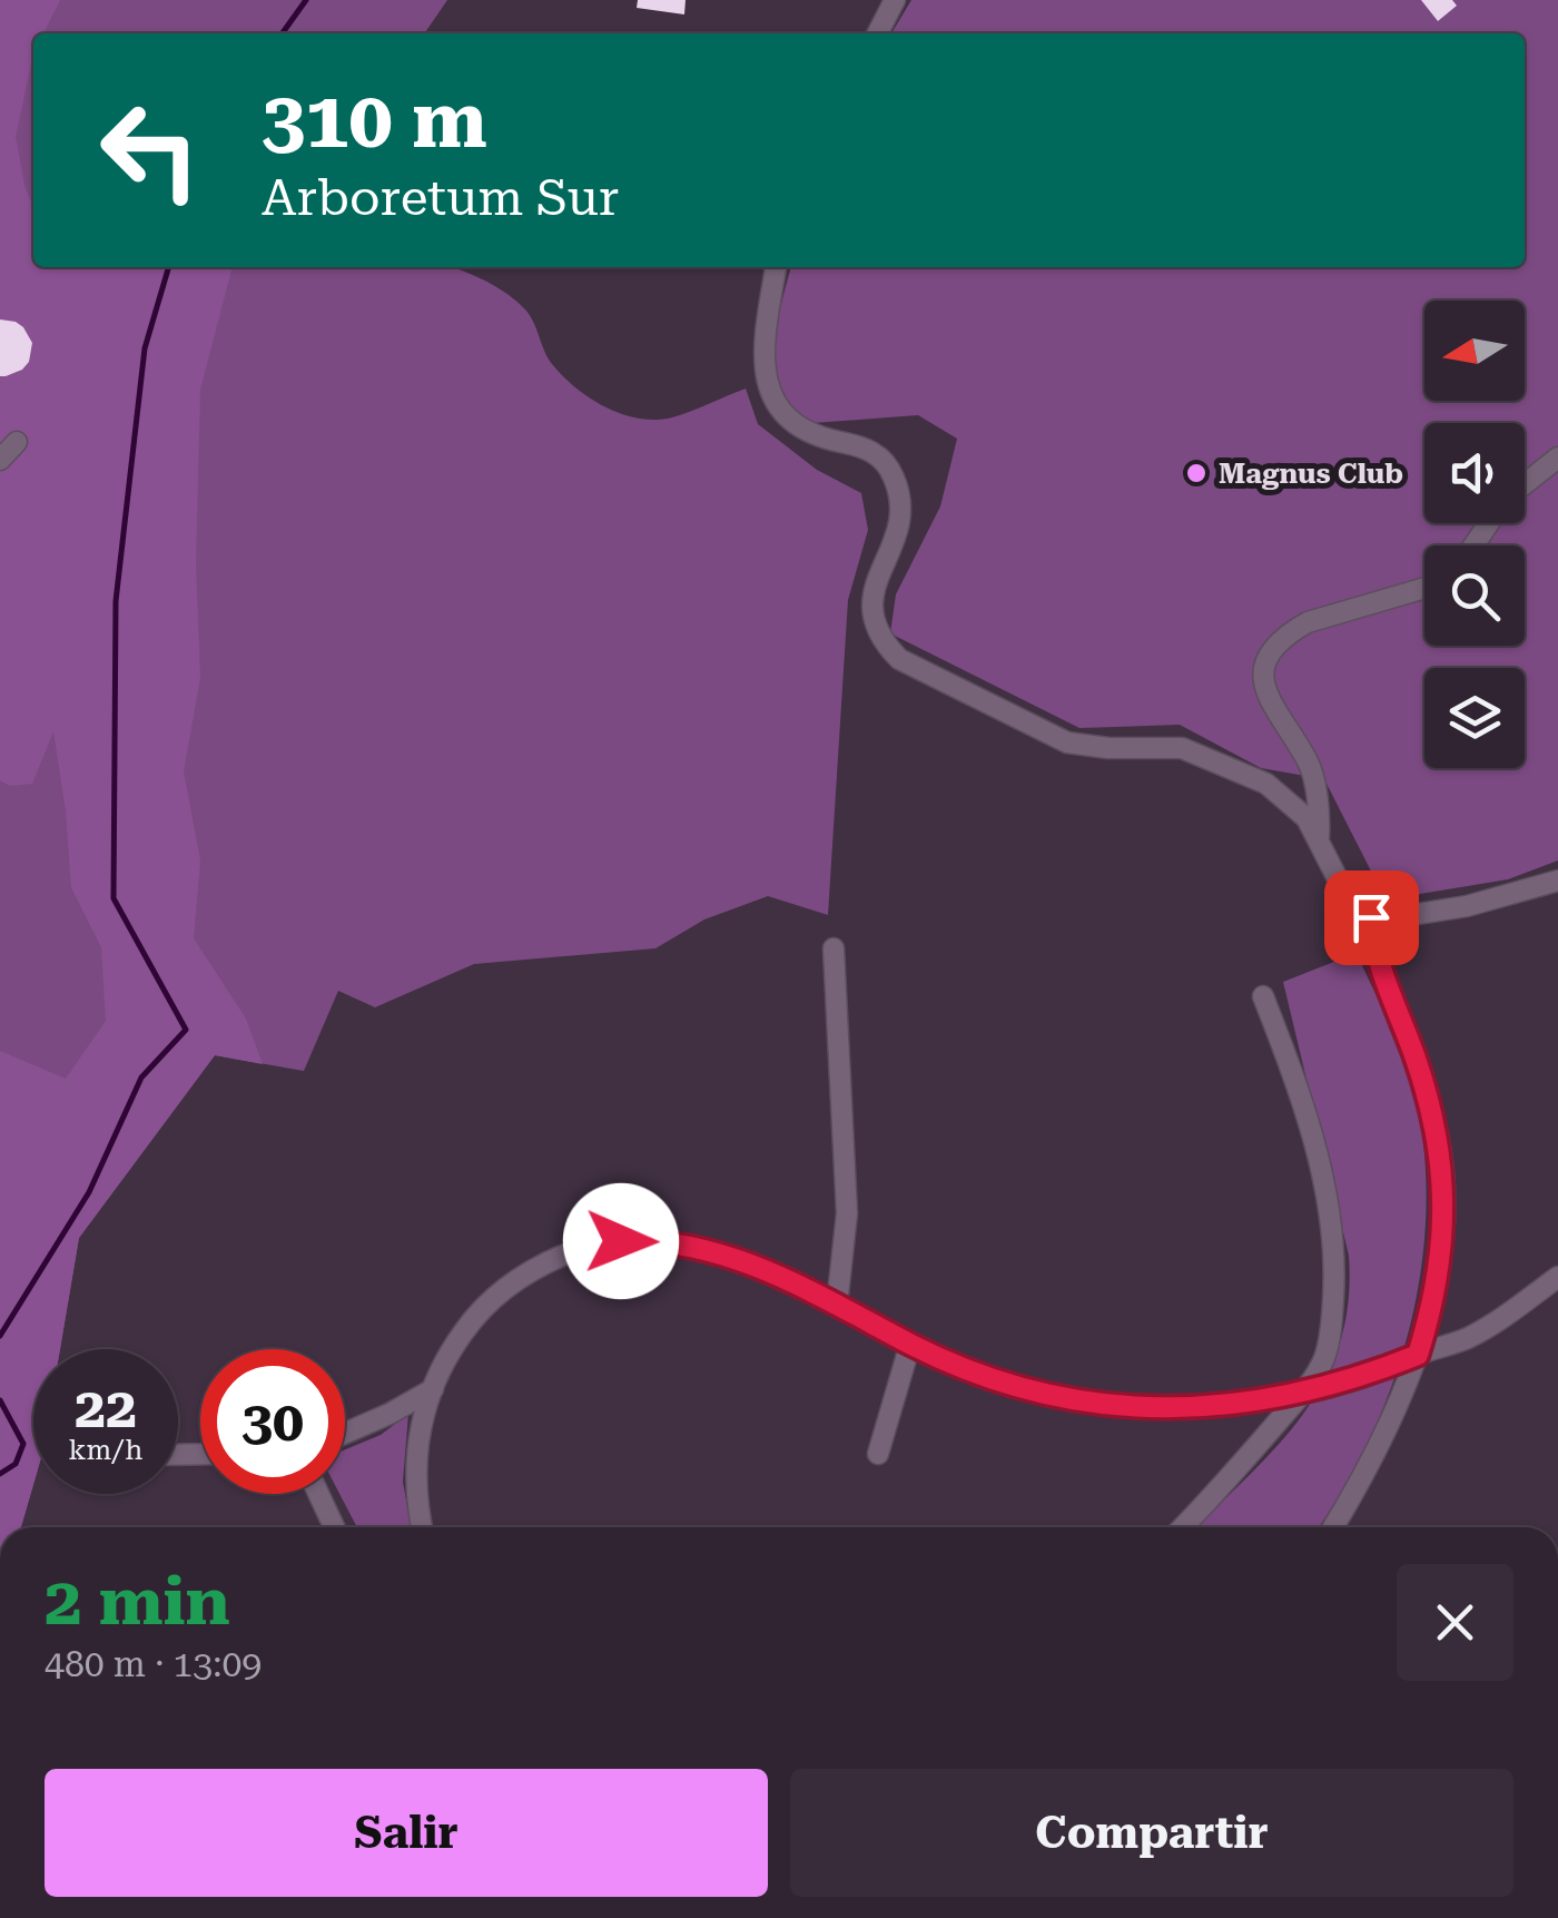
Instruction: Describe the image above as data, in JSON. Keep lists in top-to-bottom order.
{
  "places": ["Magnus Club"],
  "north": "left",
  "page": {
    "turn": ["310 m", "Arboretum Sur"],
    "speed": "22 km/h",
    "limit": "30",
    "heading": ["2 min", "480 m · 13:09"],
    "buttons": ["Salir", "Compartir"]
  }
}
